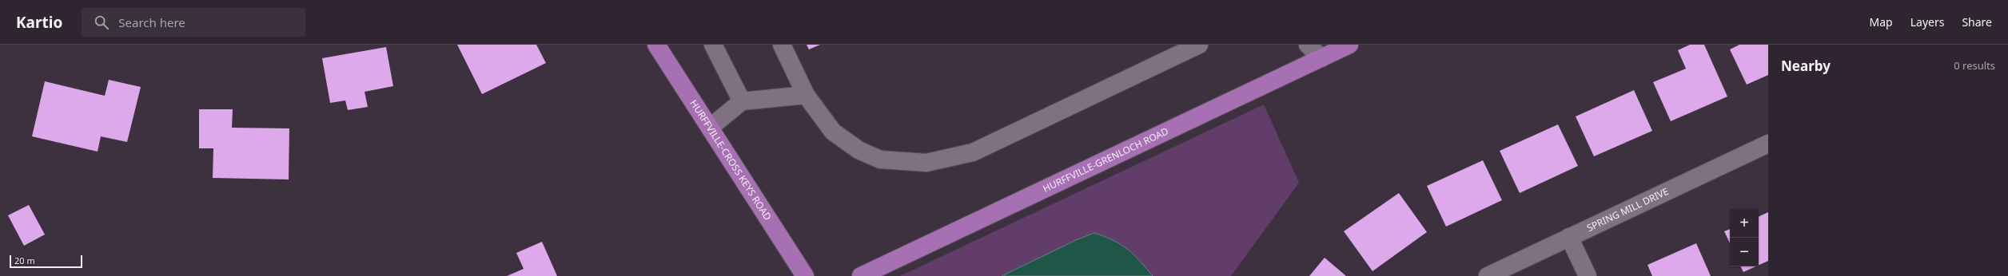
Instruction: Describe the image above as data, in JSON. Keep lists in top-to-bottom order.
{
  "streets": {
    "main road": ["HURFFVILLE-CROSS KEYS ROAD", "HURFFVILLE-GRENLOCH ROAD"],
    "street": ["SPRING MILL DRIVE"]
  },
  "scale_bar": "20 m",
  "page": {
    "header": "Kartio",
    "search": "Search here",
    "nav": ["Map", "Layers", "Share"],
    "heading": ["Nearby", "0 results"],
    "map_buttons": ["+", "−"],
    "scale": "20 m"
  }
}
